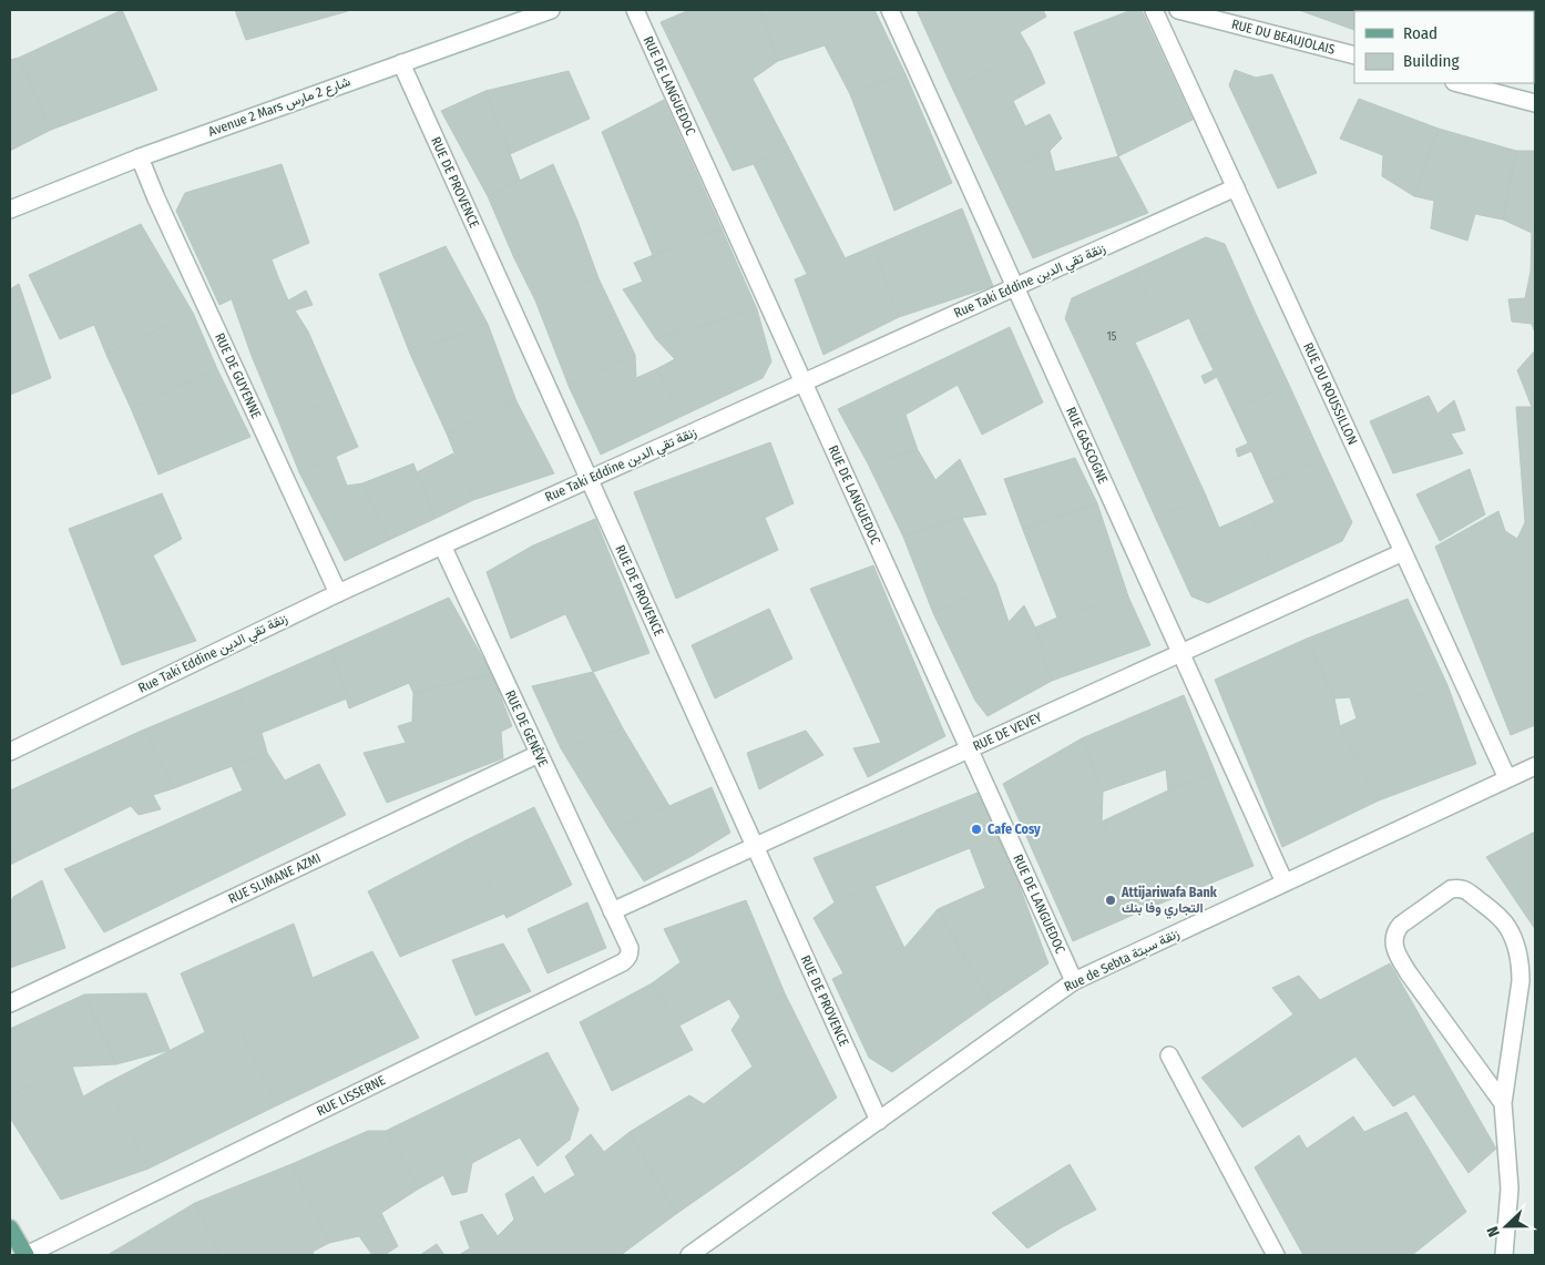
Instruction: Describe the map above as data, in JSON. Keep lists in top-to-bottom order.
{
  "streets": {
    "street": [
      "RUE DU BEAUJOLAIS",
      "RUE DE LANGUEDOC",
      "Avenue 2 Mars شارع 2 مارس",
      "RUE DE PROVENCE",
      "Rue Taki Eddine زنقة تقي الدين",
      "RUE DE GUYENNE",
      "RUE DU ROUSSILLON",
      "RUE GASCOGNE",
      "RUE DE GENÈVE",
      "RUE DE VEVEY",
      "RUE SLIMANE AZMI",
      "Rue de Sebta زنقة سبتة",
      "RUE LISSERNE"
    ]
  },
  "crossings": [
    ["RUE DE LANGUEDOC", "Rue Taki Eddine زنقة تقي الدين"],
    ["RUE DE LANGUEDOC", "RUE DE VEVEY"],
    ["RUE DE LANGUEDOC", "Rue de Sebta زنقة سبتة"],
    ["Avenue 2 Mars شارع 2 مارس", "RUE DE PROVENCE"],
    ["Avenue 2 Mars شارع 2 مارس", "RUE DE GUYENNE"],
    ["RUE DE PROVENCE", "Rue Taki Eddine زنقة تقي الدين"],
    ["RUE DE PROVENCE", "RUE DE VEVEY"],
    ["RUE DE PROVENCE", "Rue de Sebta زنقة سبتة"],
    ["Rue Taki Eddine زنقة تقي الدين", "RUE DE GUYENNE"],
    ["Rue Taki Eddine زنقة تقي الدين", "RUE DU ROUSSILLON"],
    ["Rue Taki Eddine زنقة تقي الدين", "RUE GASCOGNE"],
    ["Rue Taki Eddine زنقة تقي الدين", "RUE DE GENÈVE"],
    ["RUE DU ROUSSILLON", "RUE DE VEVEY"],
    ["RUE DU ROUSSILLON", "Rue de Sebta زنقة سبتة"],
    ["RUE GASCOGNE", "RUE DE VEVEY"],
    ["RUE GASCOGNE", "Rue de Sebta زنقة سبتة"],
    ["RUE DE GENÈVE", "RUE DE VEVEY"],
    ["RUE DE GENÈVE", "RUE SLIMANE AZMI"],
    ["RUE DE GENÈVE", "RUE LISSERNE"],
    ["RUE DE VEVEY", "RUE LISSERNE"]
  ],
  "places": ["Cafe Cosy", "Attijariwafa Bank التجاري وفا بنك"],
  "house_numbers": ["15"],
  "legend": ["Road", "Building"],
  "north": "left"
}
